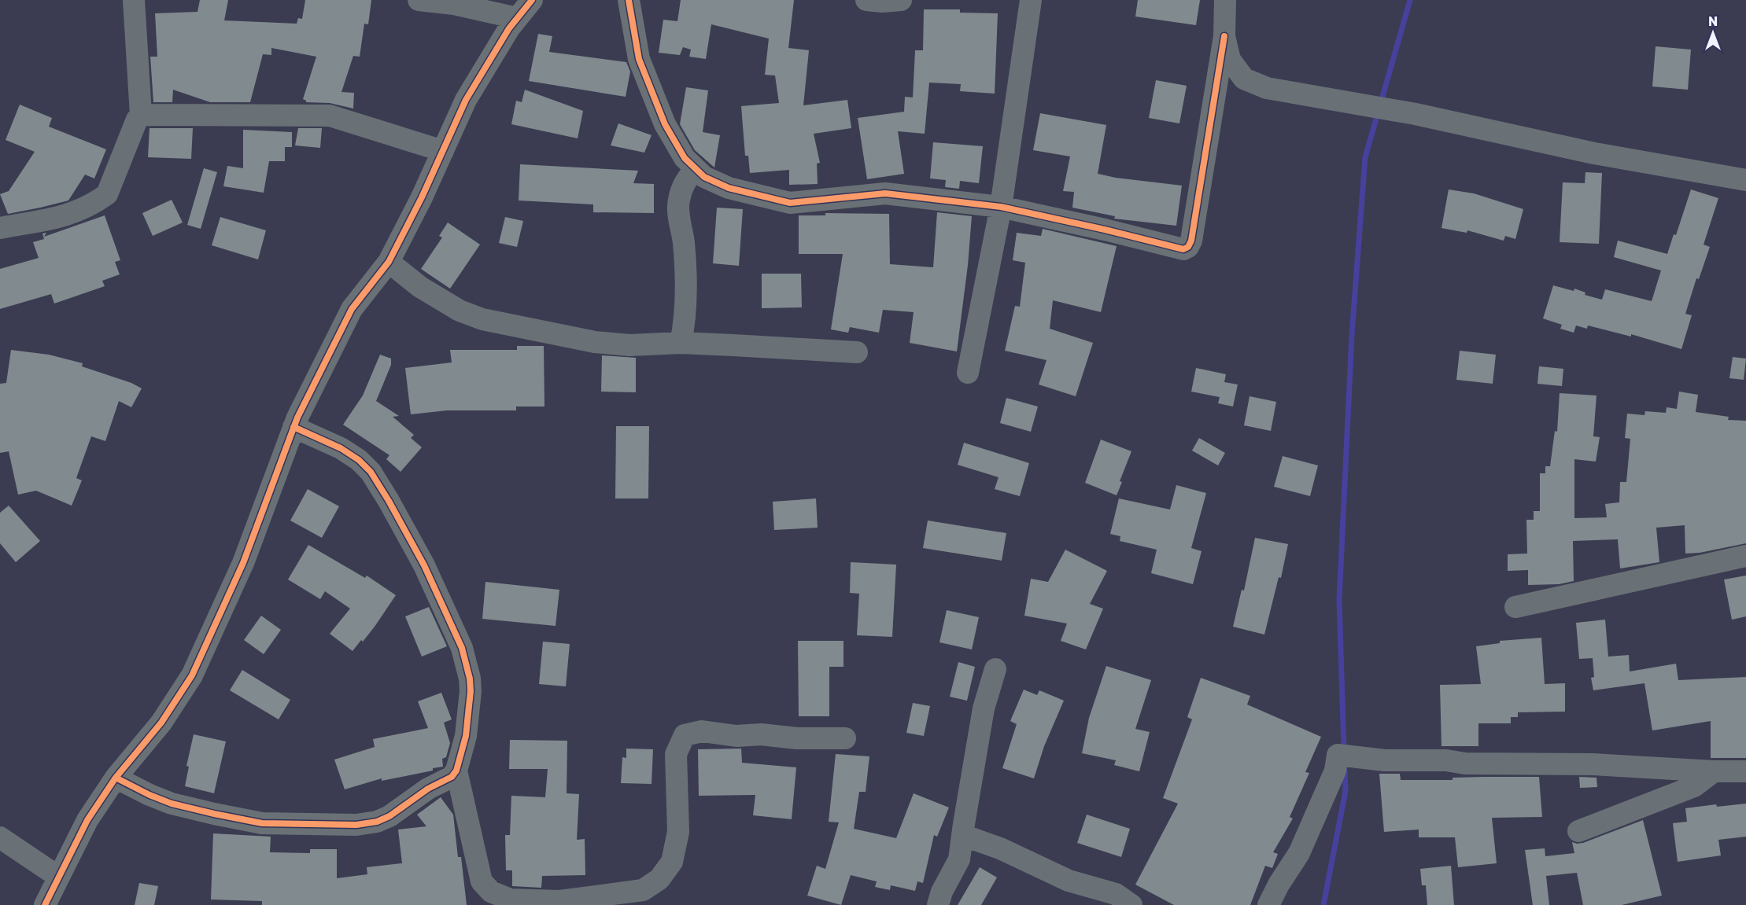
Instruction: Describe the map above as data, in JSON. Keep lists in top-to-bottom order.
{
  "north": "top"
}
